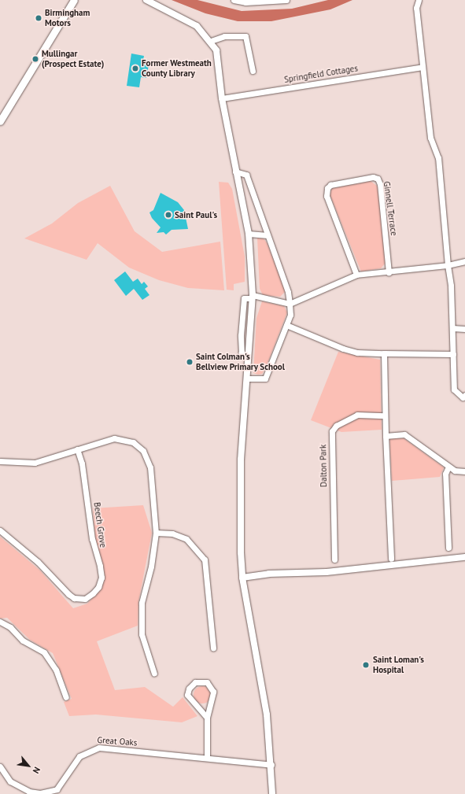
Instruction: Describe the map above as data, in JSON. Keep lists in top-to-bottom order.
{
  "streets": {
    "street": [
      "Springfield Cottages",
      "Ginnell Terrace",
      "Dalton Park",
      "Beech Grove",
      "Great Oaks"
    ]
  },
  "places": [
    "Birmingham Motors",
    "Mullingar (Prospect Estate)",
    "Former Westmeath County Library",
    "Saint Paul's",
    "Saint Colman's Bellview Primary School",
    "Saint Loman's Hospital"
  ],
  "north": "bottom right"
}
